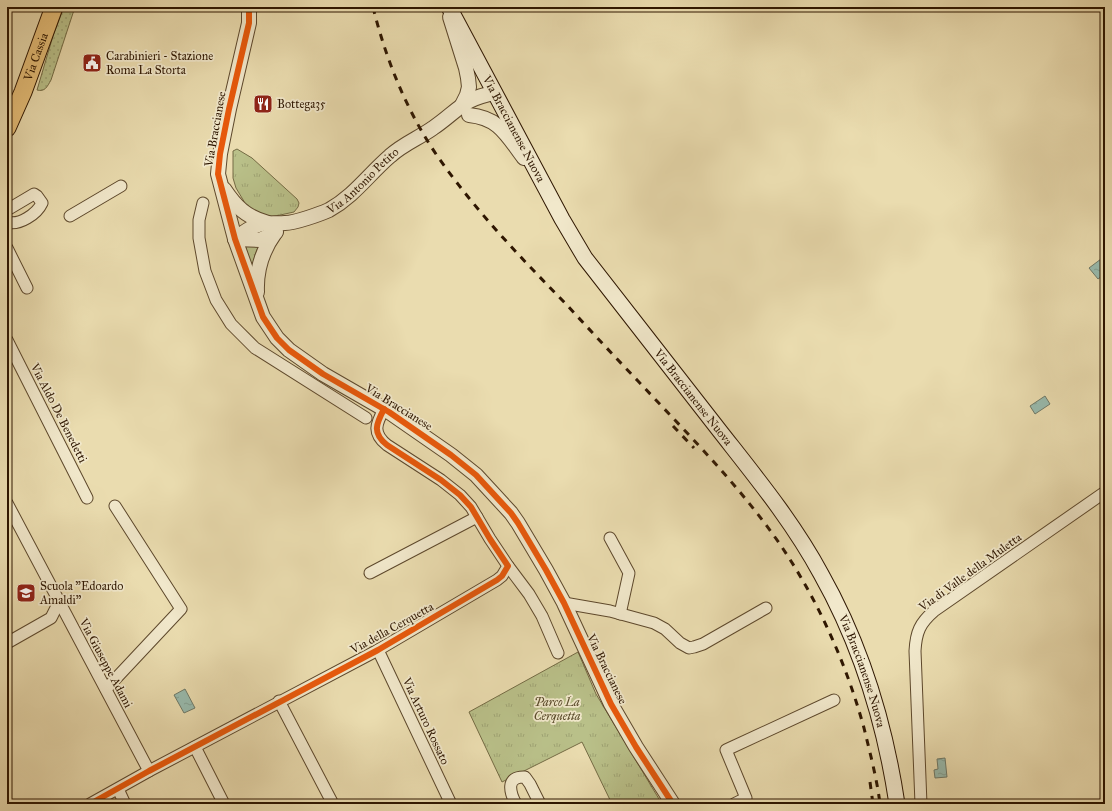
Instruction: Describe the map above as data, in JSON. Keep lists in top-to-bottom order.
{
  "streets": {
    "main road": ["Via Cassia", "Via Braccianense Nuova"],
    "street": [
      "Via Braccianese",
      "Via Antonio Petito",
      "Via Aldo De Benedetti",
      "Via di Valle della Muletta",
      "Via della Cerquetta",
      "Via Giuseppe Adami",
      "Via Arturo Rossato"
    ]
  },
  "crossings": [
    ["Via Braccianese", "Via Antonio Petito"],
    ["Via Braccianense Nuova", "Via Antonio Petito"],
    ["Via della Cerquetta", "Via Giuseppe Adami"],
    ["Via della Cerquetta", "Via Arturo Rossato"]
  ],
  "parks": ["Parco La Cerquetta"],
  "places": {
    "public building": ["Carabinieri - Stazione Roma La Storta"],
    "restaurant": ["Bottega35"],
    "school or university": ["Scuola \"Edoardo Amaldi\""]
  }
}
